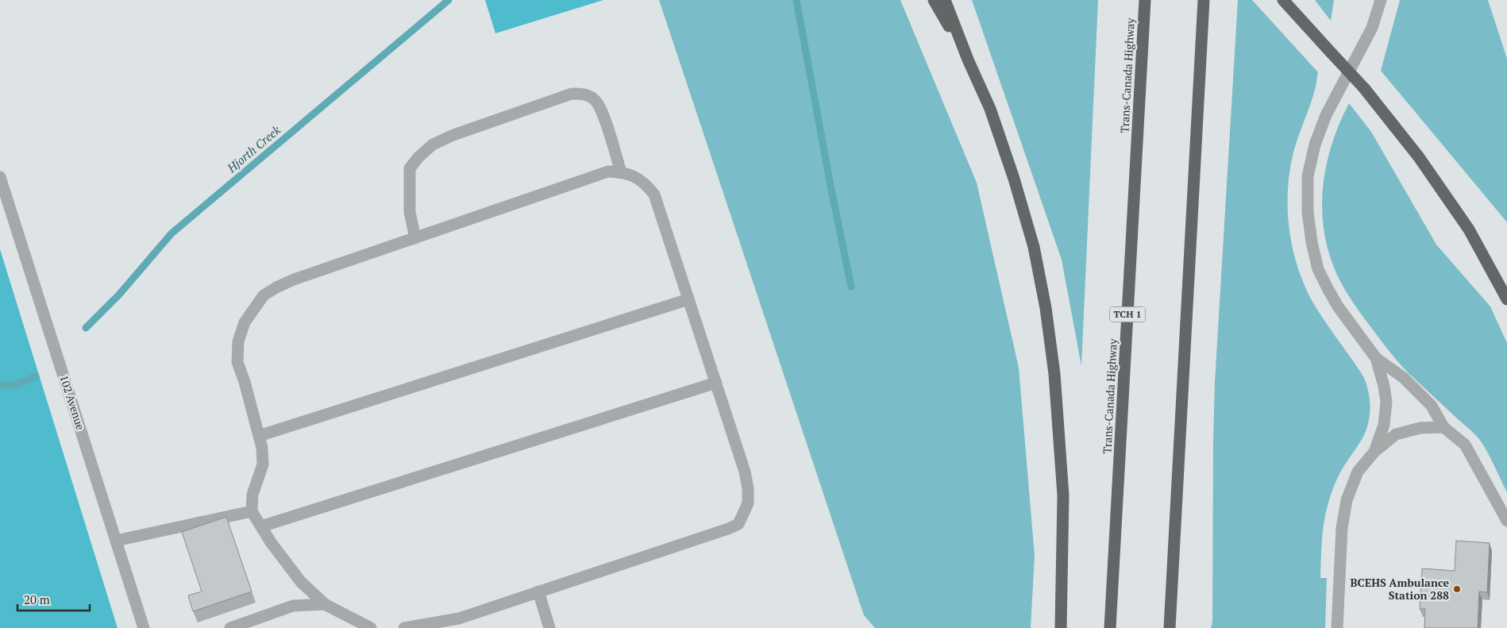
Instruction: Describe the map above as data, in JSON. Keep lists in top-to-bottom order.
{
  "streets": {
    "highway": ["Trans-Canada Highway", "TCH 1"],
    "street": ["102 Avenue"]
  },
  "water": ["Hjorth Creek"],
  "places": ["BCEHS Ambulance Station 288"],
  "scale_bar": "20 m"
}
